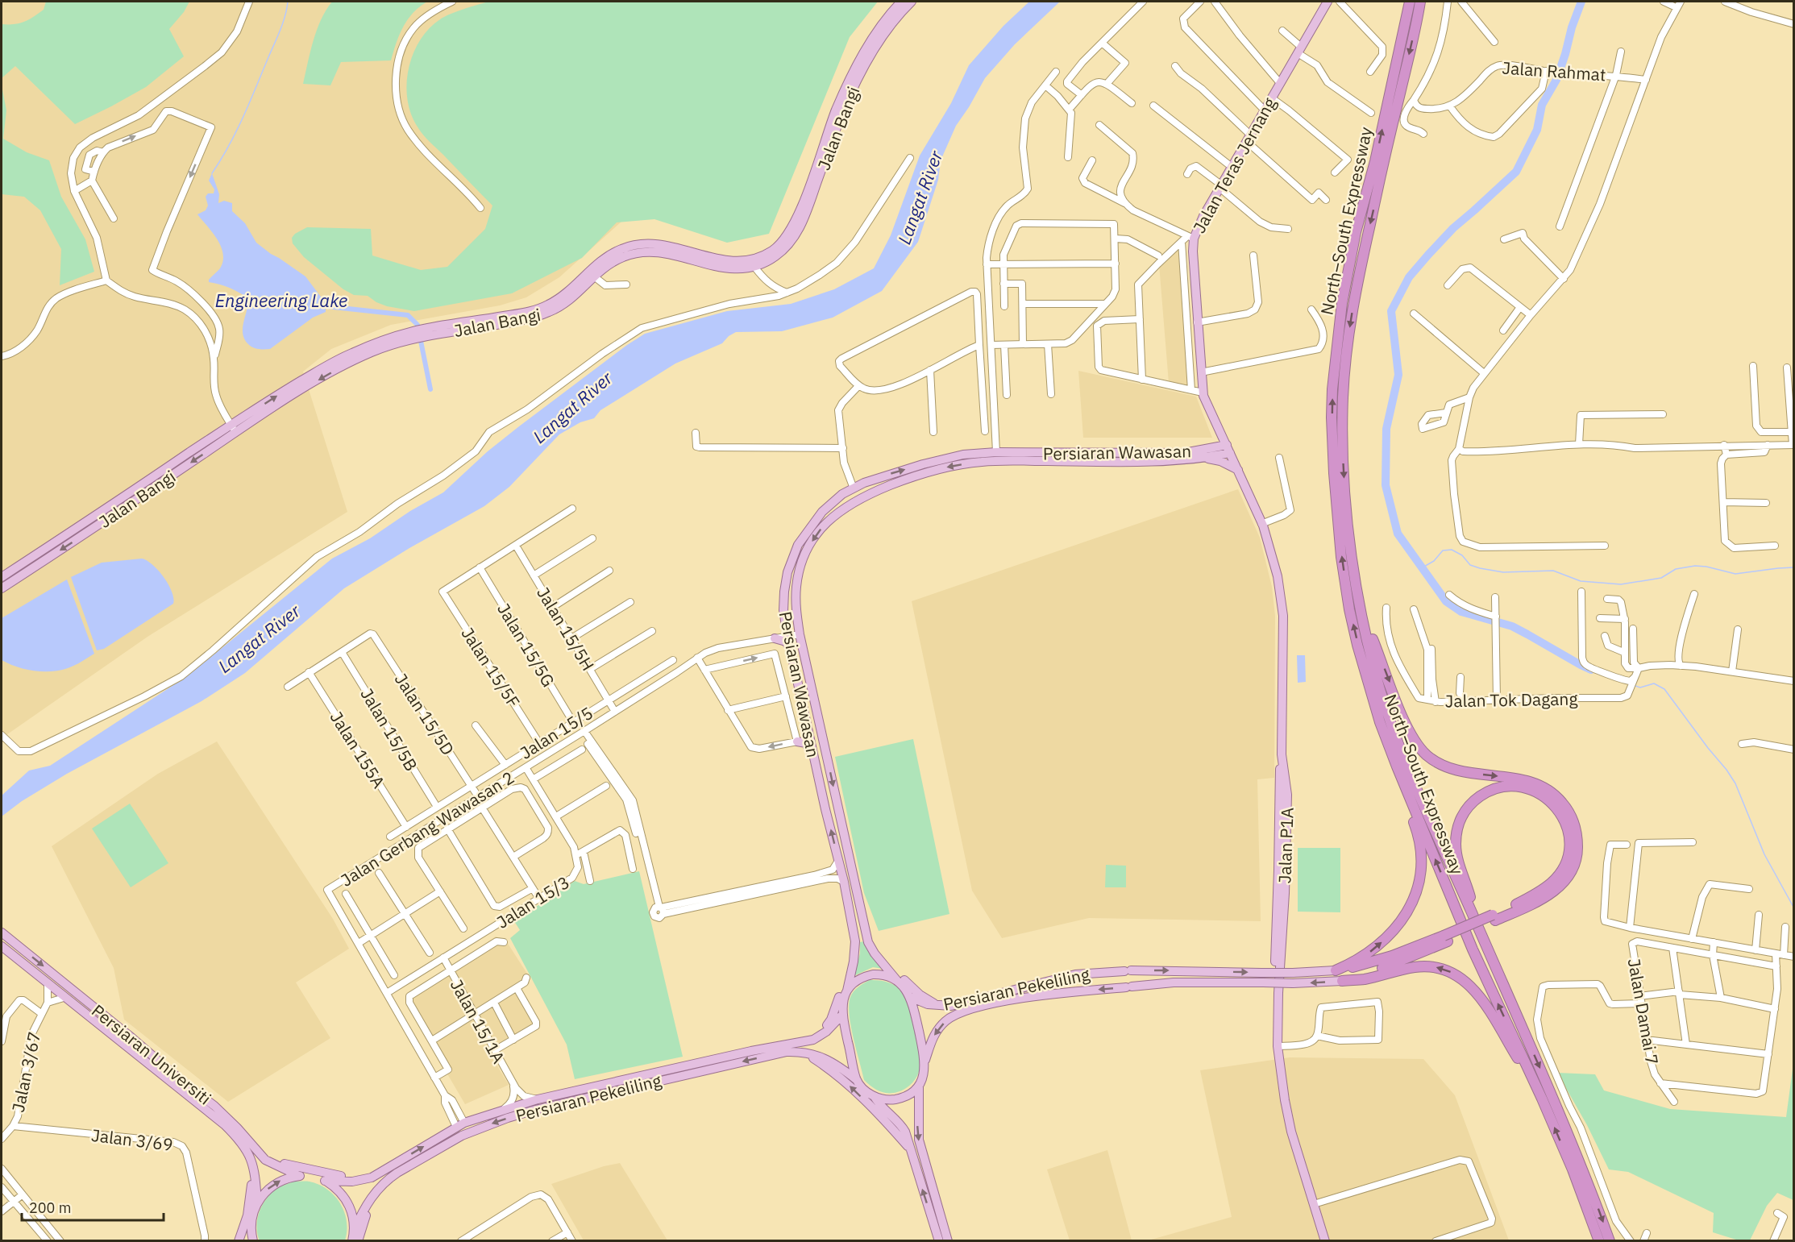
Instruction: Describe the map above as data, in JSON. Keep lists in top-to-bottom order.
{
  "streets": {
    "highway": ["North–South Expressway"],
    "main road": [
      "Jalan Bangi",
      "Jalan Teras Jernang",
      "Persiaran Wawasan",
      "Persiaran Pekeliling",
      "Persiaran Universiti"
    ],
    "street": [
      "Jalan Rahmat",
      "Jalan 15/5H",
      "Jalan 15/5G",
      "Jalan 15/5F",
      "Jalan Tok Dagang",
      "Jalan 15/5D",
      "Jalan 15/5B",
      "Jalan 15/5",
      "Jalan 155A",
      "Jalan Gerbang Wawasan 2",
      "Jalan 15/3",
      "Jalan Damai 7",
      "Jalan 15/1A",
      "Jalan 3/67",
      "Jalan 3/69"
    ]
  },
  "crossings": [
    ["Jalan Teras Jernang", "Persiaran Wawasan"],
    ["Persiaran Wawasan", "Jalan Gerbang Wawasan 2"],
    ["Persiaran Wawasan", "Persiaran Pekeliling"],
    ["Jalan 15/5H", "Jalan 15/5"],
    ["Jalan 15/5H", "Jalan Gerbang Wawasan 2"],
    ["Jalan 15/5G", "Jalan 15/5F"],
    ["Jalan 15/5G", "Jalan 15/5"],
    ["Jalan 15/5F", "Jalan 15/5"],
    ["Jalan 15/5D", "Jalan 15/5B"],
    ["Jalan 15/5D", "Jalan 15/5"],
    ["Jalan 15/5D", "Jalan Gerbang Wawasan 2"],
    ["Jalan 15/5B", "Jalan 15/5"],
    ["Jalan 15/5", "Jalan 155A"],
    ["Jalan Gerbang Wawasan 2", "Jalan 15/3"],
    ["Jalan Gerbang Wawasan 2", "Persiaran Pekeliling"],
    ["Jalan 15/3", "Jalan 15/1A"],
    ["Persiaran Pekeliling", "Jalan 15/1A"],
    ["Persiaran Pekeliling", "Persiaran Universiti"],
    ["Jalan 3/67", "Jalan 3/69"]
  ],
  "water": ["Langat River", "Engineering Lake"],
  "scale_bar": "200 m"
}
